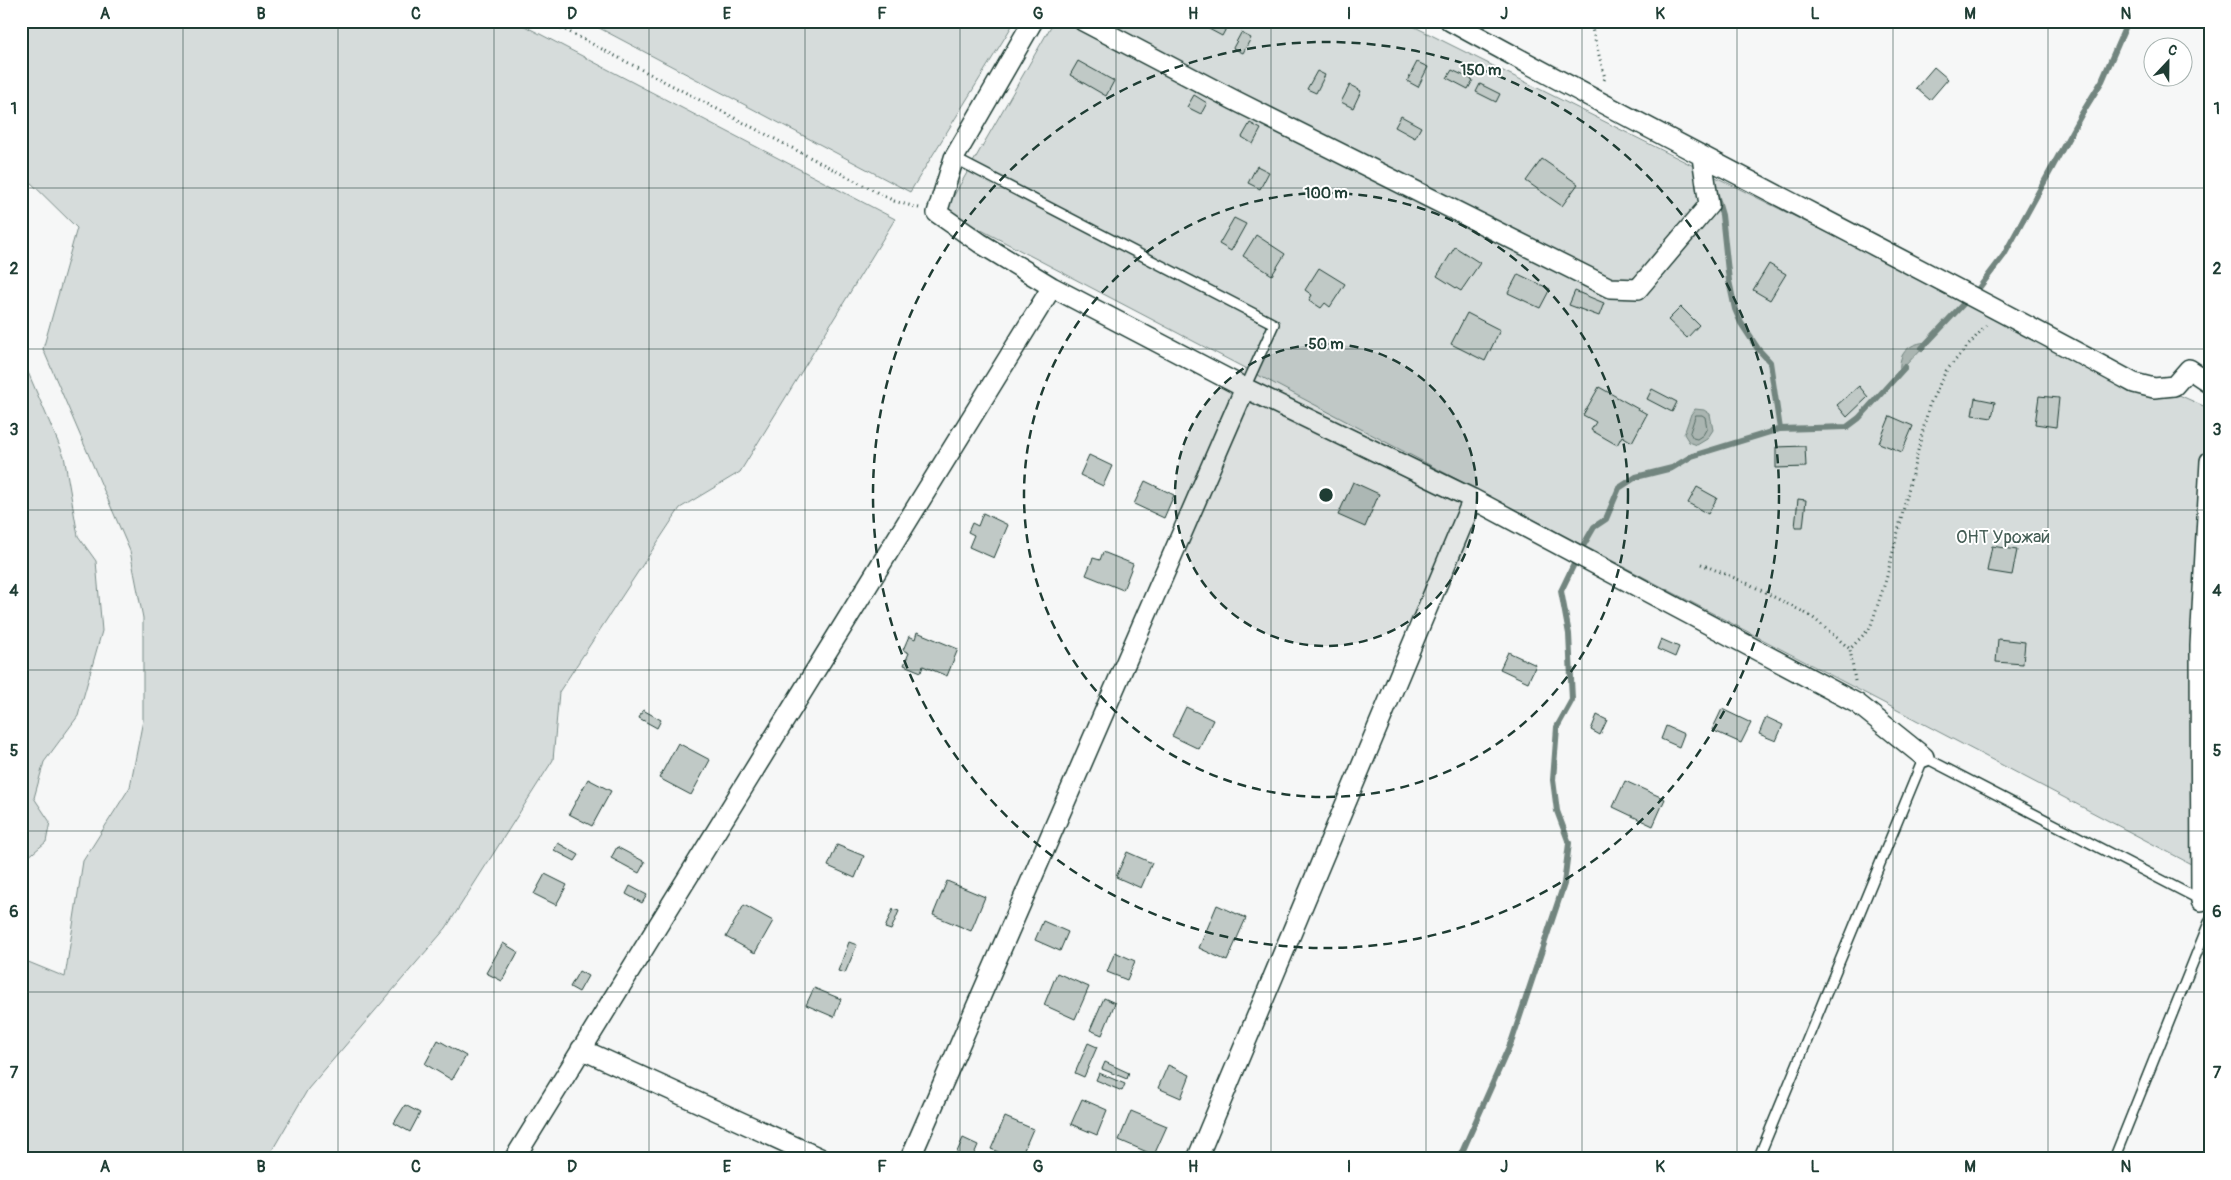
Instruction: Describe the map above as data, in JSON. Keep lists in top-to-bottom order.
{
  "parks": ["ОНТ Урожай"],
  "north": "top",
  "grid": {
    "columns": [
      "A",
      "B",
      "C",
      "D",
      "E",
      "F",
      "G",
      "H",
      "I",
      "J",
      "K",
      "L",
      "M",
      "N"
    ],
    "rows": [
      "1",
      "2",
      "3",
      "4",
      "5",
      "6",
      "7"
    ]
  },
  "rings": ["150 m", "100 m", "50 m"]
}
